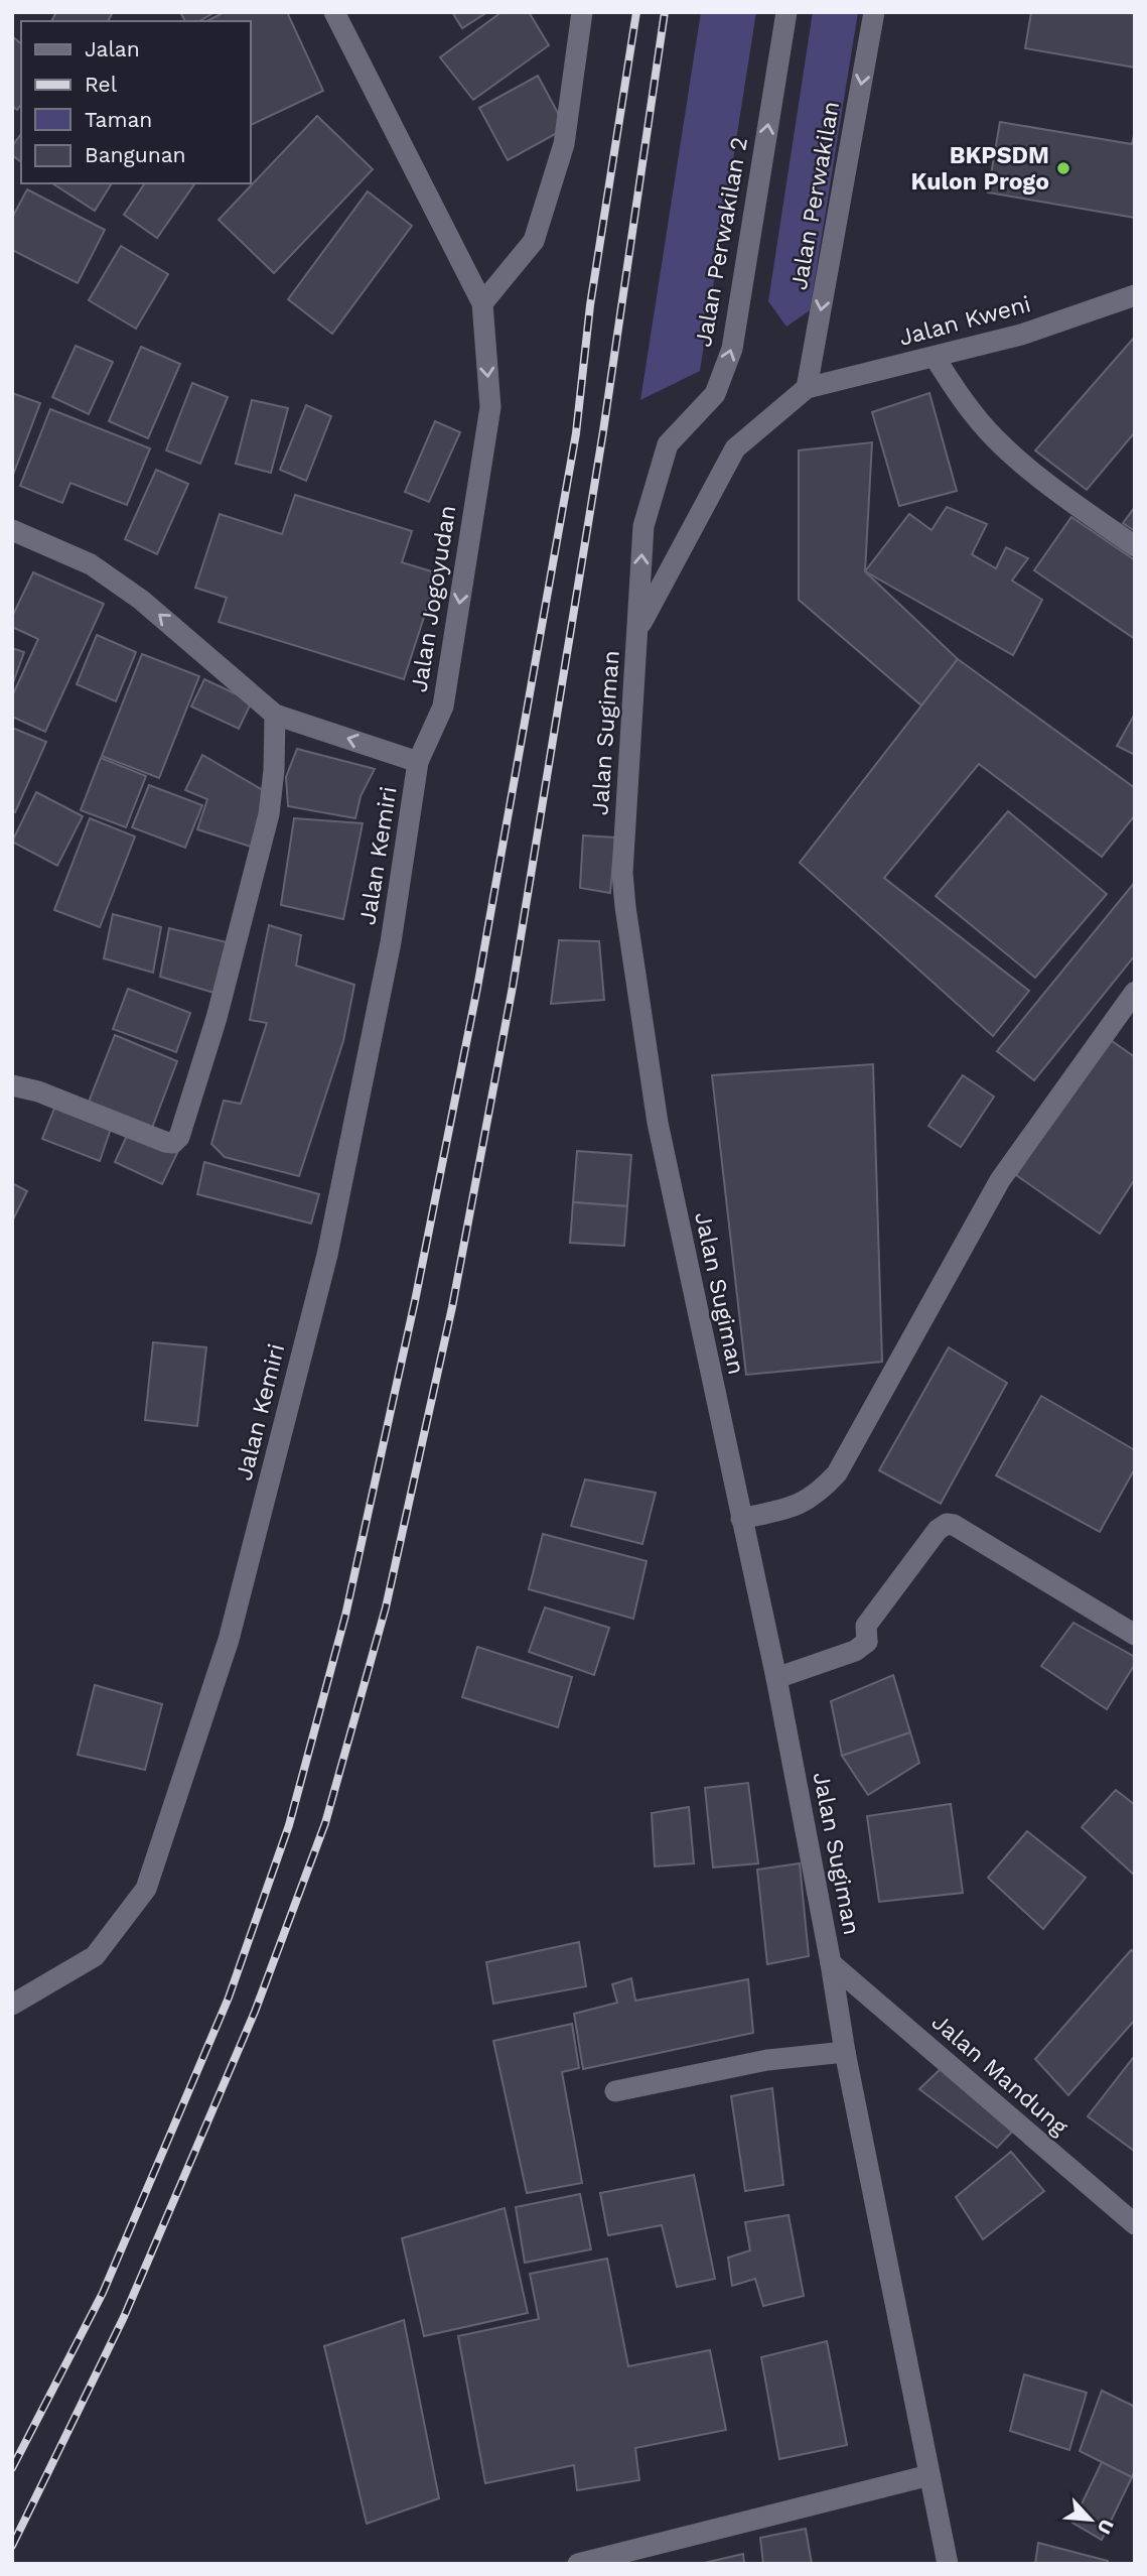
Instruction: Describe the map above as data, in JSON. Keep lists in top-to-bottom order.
{
  "streets": {
    "main road": [
      "Jalan Perwakilan",
      "Jalan Perwakilan 2",
      "Jalan Kweni",
      "Jalan Jogoyudan",
      "Jalan Sugiman",
      "Jalan Kemiri",
      "Jalan Mandung"
    ]
  },
  "crossings": [
    ["Jalan Perwakilan", "Jalan Kweni"],
    ["Jalan Perwakilan 2", "Jalan Sugiman"],
    ["Jalan Jogoyudan", "Jalan Kemiri"],
    ["Jalan Sugiman", "Jalan Mandung"]
  ],
  "one_way": ["Jalan Perwakilan", "Jalan Jogoyudan"],
  "places": ["BKPSDM Kulon Progo"],
  "legend": [
    "Jalan",
    "Rel",
    "Taman",
    "Bangunan"
  ],
  "north": "bottom right"
}
